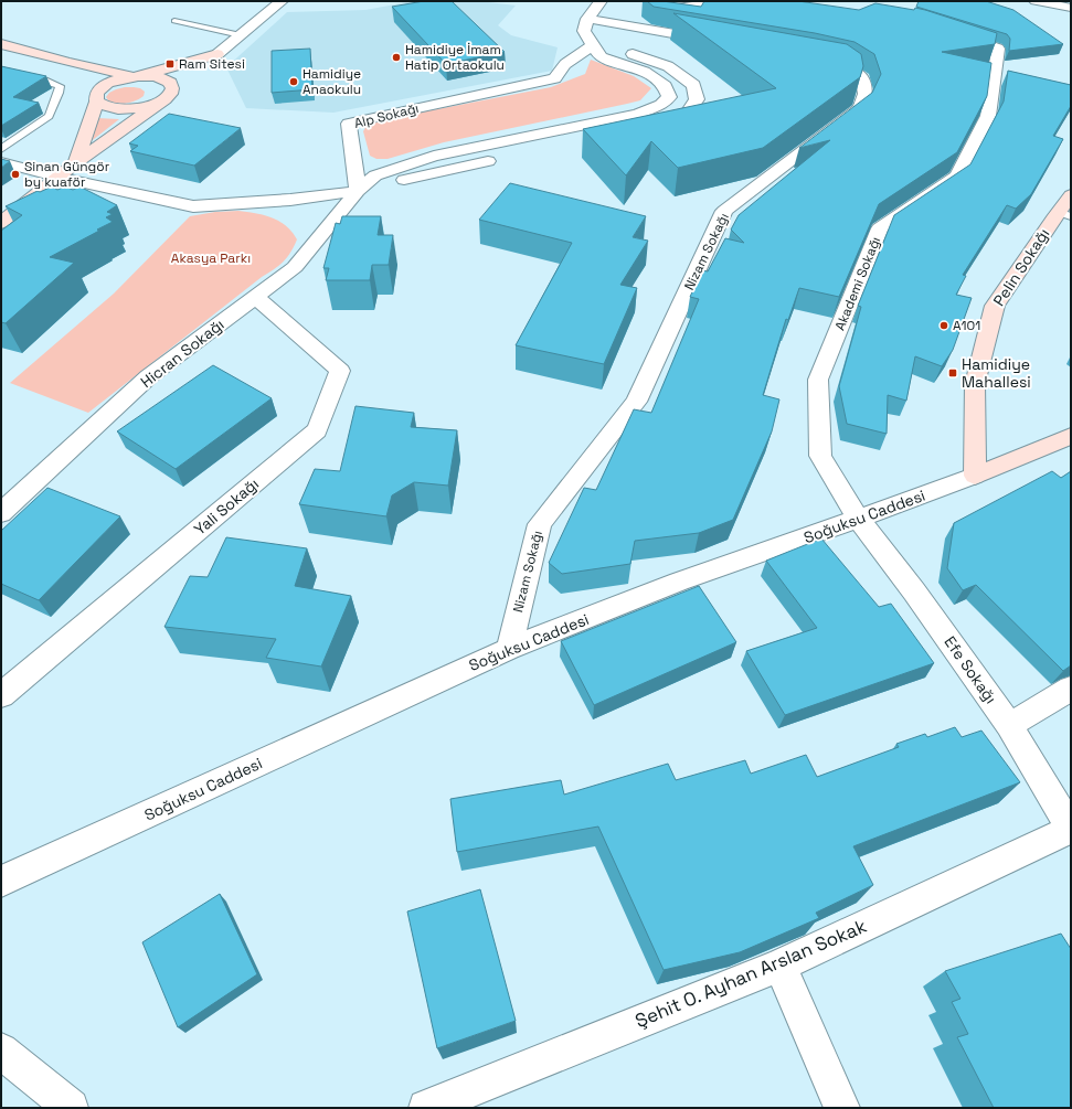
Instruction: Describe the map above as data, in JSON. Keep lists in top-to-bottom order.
{
  "streets": {
    "street": [
      "Alp Sokağı",
      "Nizam Sokağı",
      "Pelin Sokağı",
      "Akademi Sokağı",
      "Hicran Sokağı",
      "Yali Sokağı",
      "Soğuksu Caddesi",
      "Efe Sokağı",
      "Şehit O. Ayhan Arslan Sokak"
    ]
  },
  "crossings": [
    ["Alp Sokağı", "Hicran Sokağı"],
    ["Nizam Sokağı", "Soğuksu Caddesi"],
    ["Pelin Sokağı", "Soğuksu Caddesi"],
    ["Akademi Sokağı", "Soğuksu Caddesi"],
    ["Akademi Sokağı", "Efe Sokağı"],
    ["Hicran Sokağı", "Yali Sokağı"],
    ["Soğuksu Caddesi", "Efe Sokağı"],
    ["Efe Sokağı", "Şehit O. Ayhan Arslan Sokak"]
  ],
  "parks": ["Akasya Parkı"],
  "places": {
    "other": [
      "Hamidiye İmam Hatip Ortaokulu",
      "Hamidiye Anaokulu",
      "Sinan Güngör by kuaför",
      "A101"
    ],
    "transit": ["Ram Sitesi", "Hamidiye Mahallesi"]
  }
}
